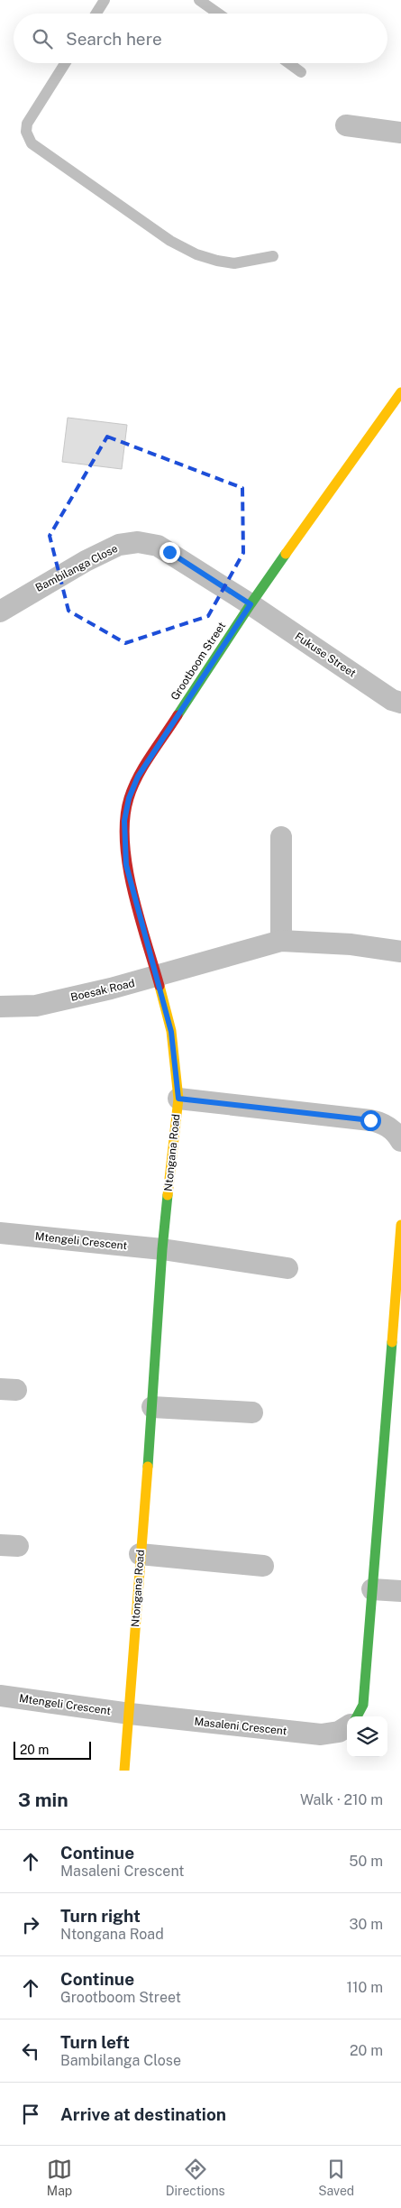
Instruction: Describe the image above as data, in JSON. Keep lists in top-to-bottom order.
{
  "streets": {
    "street": [
      "Bambilanga Close",
      "Fukuse Street",
      "Grootboom Street",
      "Boesak Road",
      "Ntongana Road",
      "Mtengeli Crescent",
      "Masaleni Crescent"
    ]
  },
  "crossings": [
    ["Bambilanga Close", "Fukuse Street"],
    ["Bambilanga Close", "Grootboom Street"],
    ["Fukuse Street", "Grootboom Street"],
    ["Grootboom Street", "Boesak Road"],
    ["Grootboom Street", "Ntongana Road"],
    ["Boesak Road", "Ntongana Road"],
    ["Ntongana Road", "Mtengeli Crescent"],
    ["Ntongana Road", "Masaleni Crescent"],
    ["Mtengeli Crescent", "Masaleni Crescent"]
  ],
  "scale_bar": "20 m",
  "page": {
    "search": "Search here",
    "scale": "20 m",
    "heading": ["3 min", "Walk · 210 m"],
    "list": [
      ["Continue", "Masaleni Crescent", "50 m"],
      ["Turn right", "Ntongana Road", "30 m"],
      ["Continue", "Grootboom Street", "110 m"],
      ["Turn left", "Bambilanga Close", "20 m"],
      "Arrive at destination"
    ],
    "nav": ["Map", "Directions", "Saved"]
  }
}
